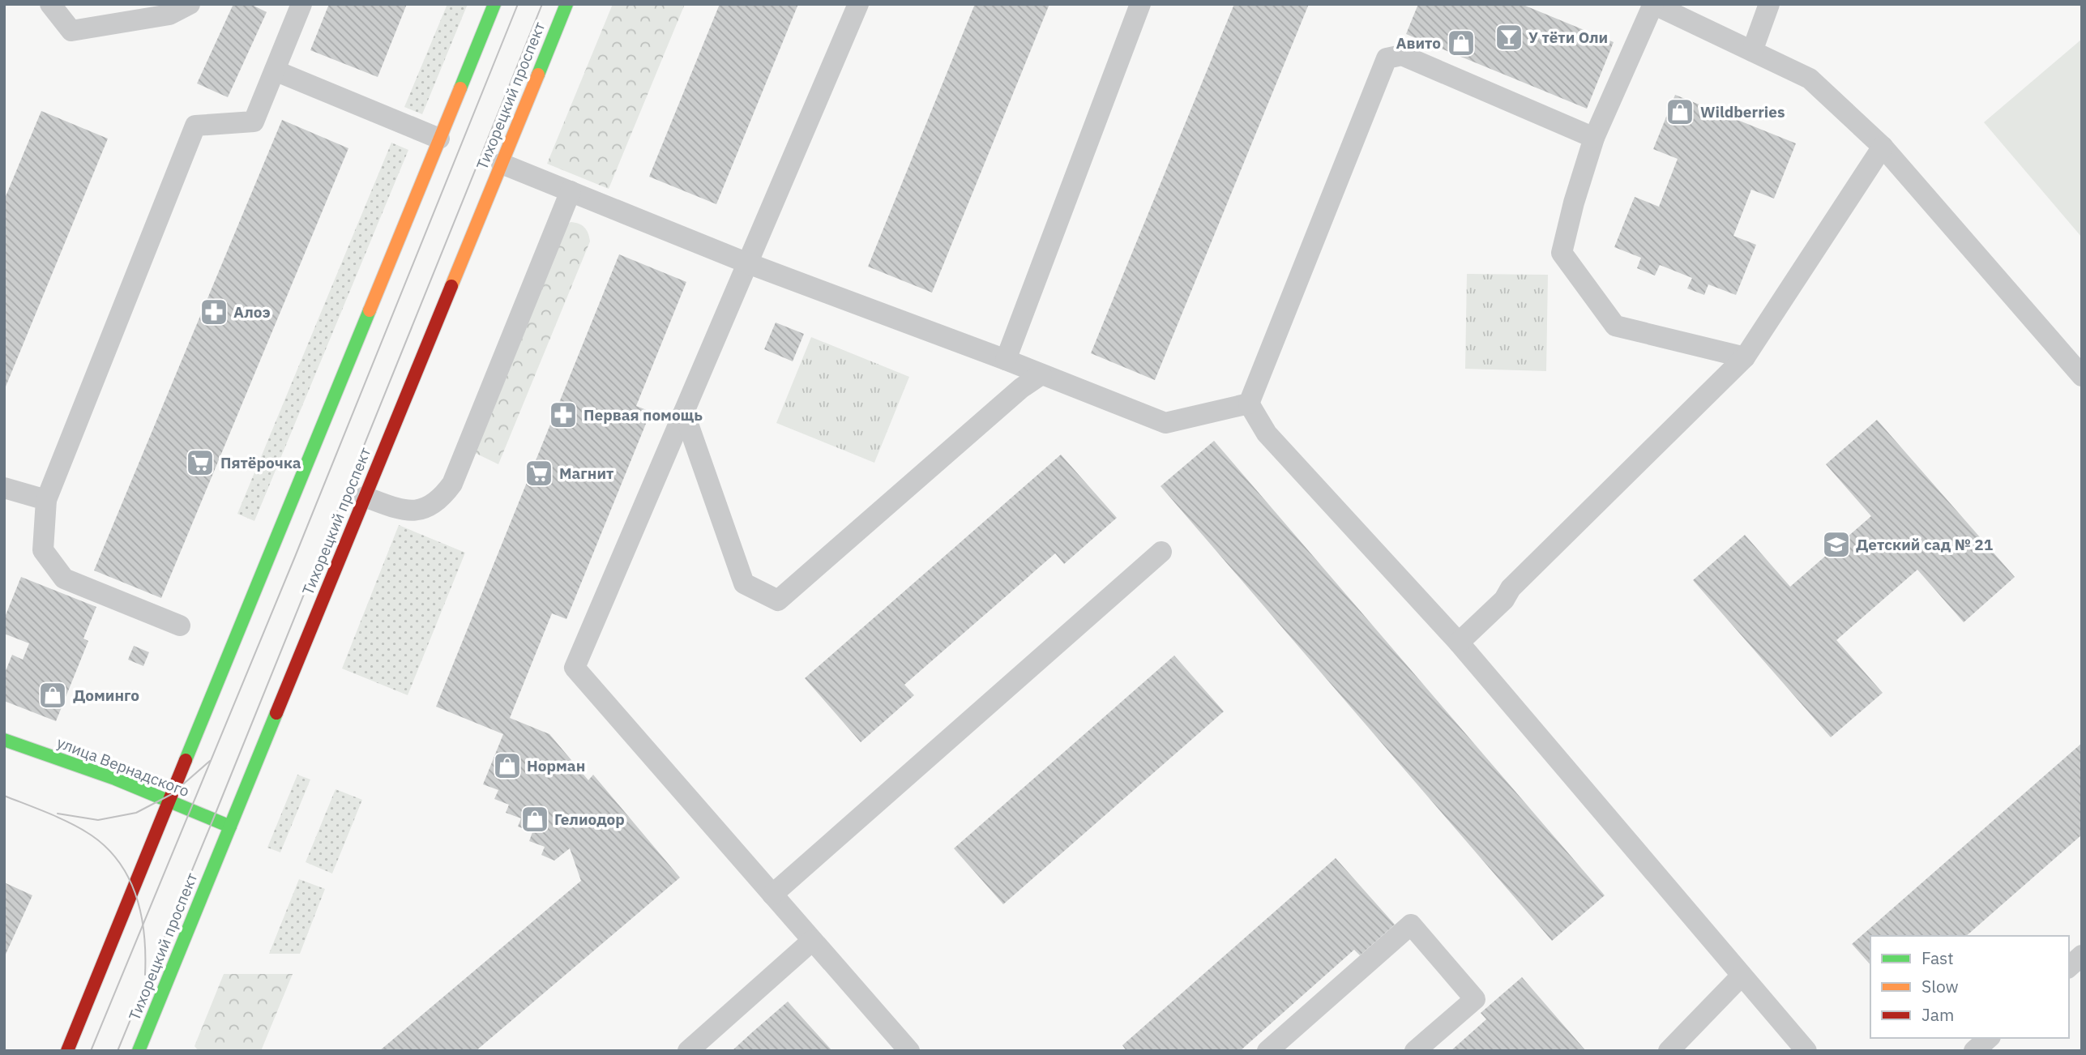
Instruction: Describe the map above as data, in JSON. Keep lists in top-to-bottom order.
{
  "streets": {
    "main road": ["Тихорецкий проспект", "улица Вернадского"]
  },
  "crossings": [
    ["Тихорецкий проспект", "улица Вернадского"]
  ],
  "places": {
    "bar": ["У тёти Оли"],
    "shop": [
      "Авито",
      "Wildberries",
      "Доминго",
      "Норман",
      "Гелиодор"
    ],
    "pharmacy": ["Алоэ", "Первая помощь"],
    "supermarket": ["Пятёрочка", "Магнит"],
    "school or university": ["Детский сад № 21"]
  },
  "legend": ["Fast", "Slow", "Jam"]
}
